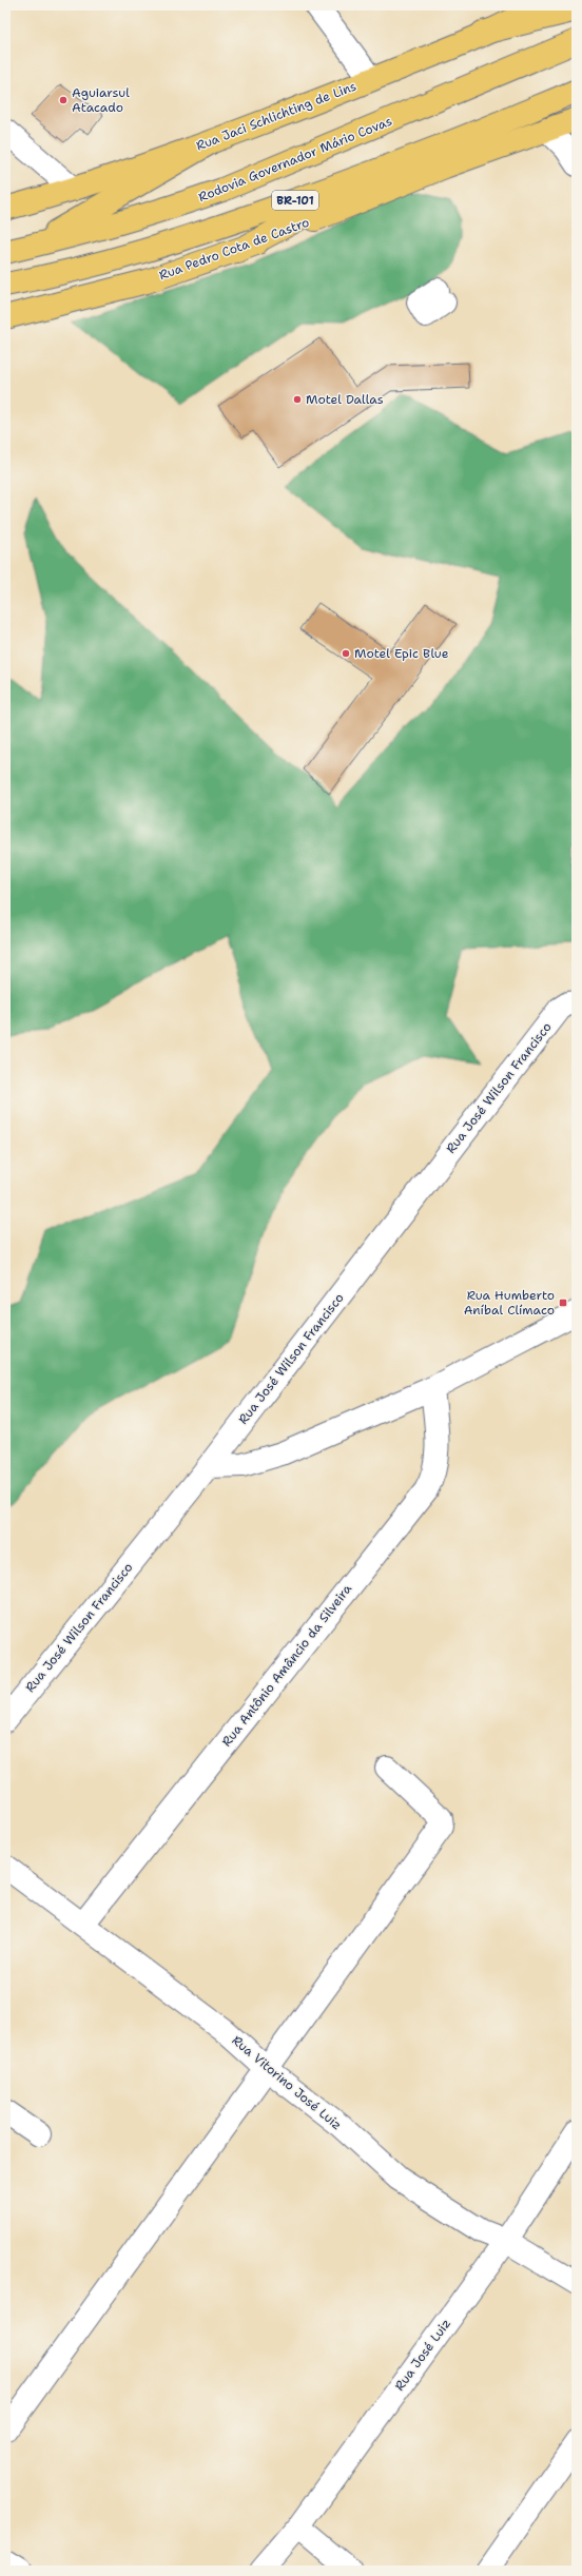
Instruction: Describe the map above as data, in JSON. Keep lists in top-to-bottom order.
{
  "streets": {
    "main road": [
      "Rua Jaci Schlichting de Lins",
      "Rodovia Governador Mário Covas",
      "BR-101",
      "Rua Pedro Cota de Castro"
    ],
    "street": [
      "Rua José Wilson Francisco",
      "Rua Antônio Amâncio da Silveira",
      "Rua Vitorino José Luiz",
      "Rua José Luiz"
    ]
  },
  "crossings": [
    ["Rua Antônio Amâncio da Silveira", "Rua Vitorino José Luiz"],
    ["Rua Vitorino José Luiz", "Rua José Luiz"]
  ],
  "places": {
    "other": ["Aguiarsul Atacado", "Motel Dallas", "Motel Epic Blue"],
    "transit": ["Rua Humberto Aníbal Clímaco"]
  }
}
